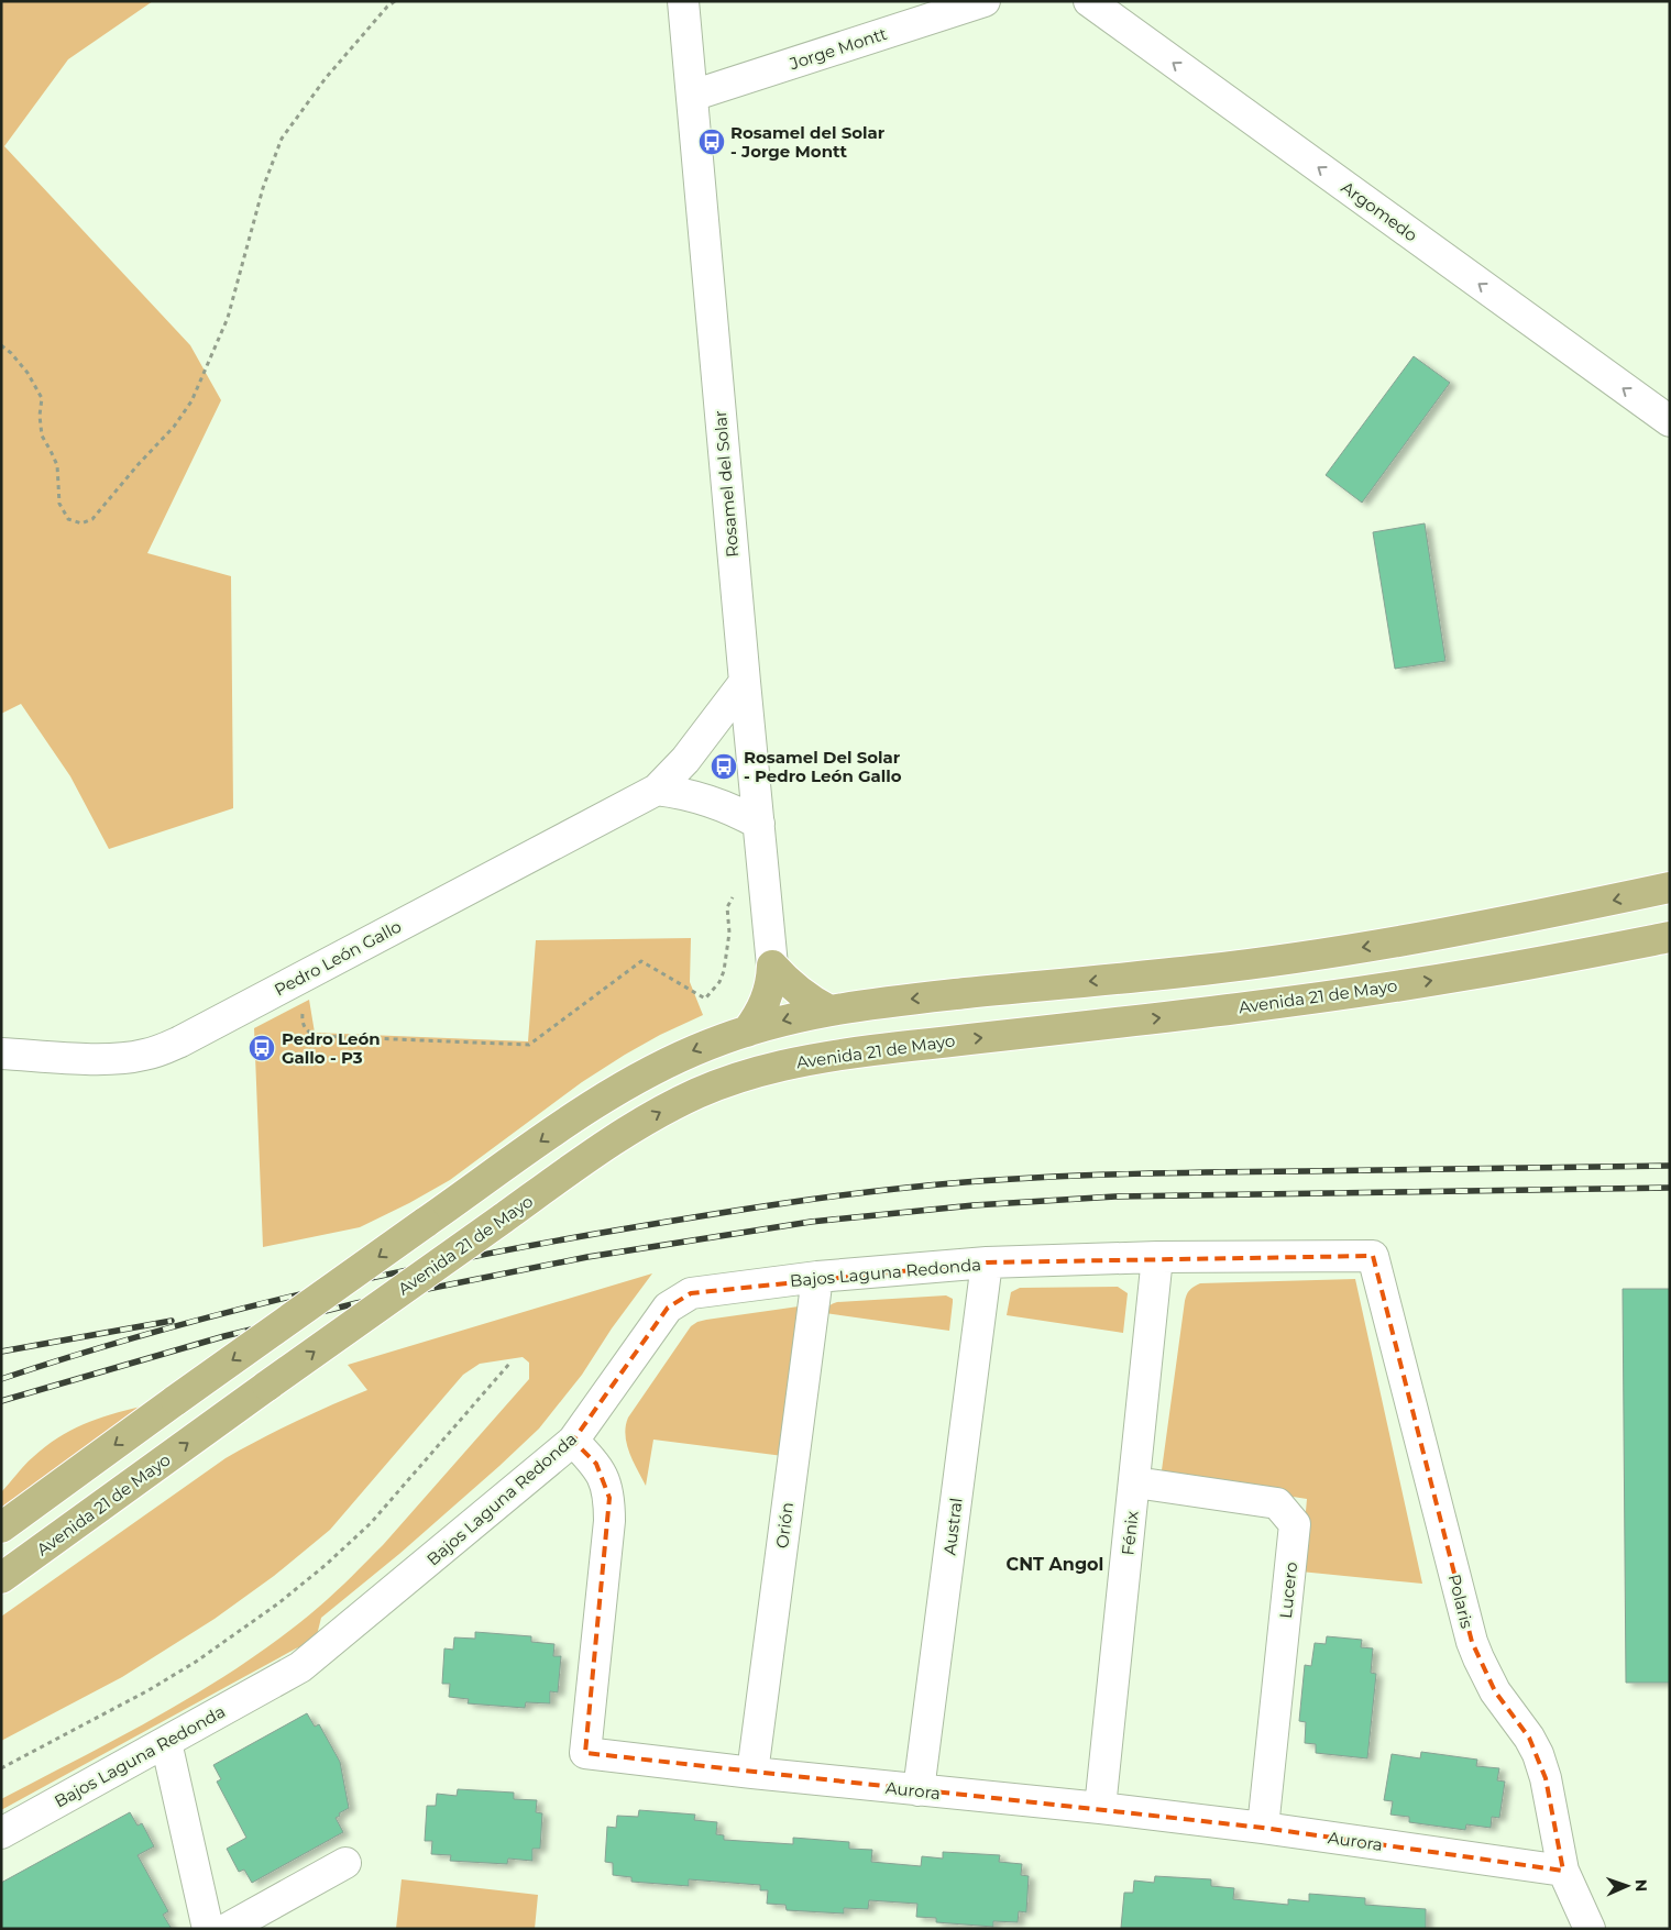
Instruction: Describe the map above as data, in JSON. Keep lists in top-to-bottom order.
{
  "streets": {
    "main road": ["Avenida 21 de Mayo"],
    "street": [
      "Jorge Montt",
      "Argomedo",
      "Rosamel del Solar",
      "Pedro León Gallo",
      "Bajos Laguna Redonda",
      "Orión",
      "Austral",
      "Fénix",
      "Lucero",
      "Polaris",
      "Aurora"
    ]
  },
  "crossings": [
    ["Jorge Montt", "Rosamel del Solar"],
    ["Rosamel del Solar", "Pedro León Gallo"],
    ["Bajos Laguna Redonda", "Orión"],
    ["Bajos Laguna Redonda", "Austral"],
    ["Bajos Laguna Redonda", "Fénix"],
    ["Bajos Laguna Redonda", "Polaris"],
    ["Bajos Laguna Redonda", "Aurora"],
    ["Orión", "Aurora"],
    ["Austral", "Aurora"],
    ["Fénix", "Lucero"],
    ["Fénix", "Aurora"],
    ["Lucero", "Aurora"],
    ["Polaris", "Aurora"]
  ],
  "one_way": ["Argomedo"],
  "districts": ["CNT Angol"],
  "places": {
    "bus stop": ["Rosamel del Solar - Jorge Montt", "Rosamel Del Solar - Pedro León Gallo", "Pedro León Gallo - P3"]
  },
  "north": "right"
}
